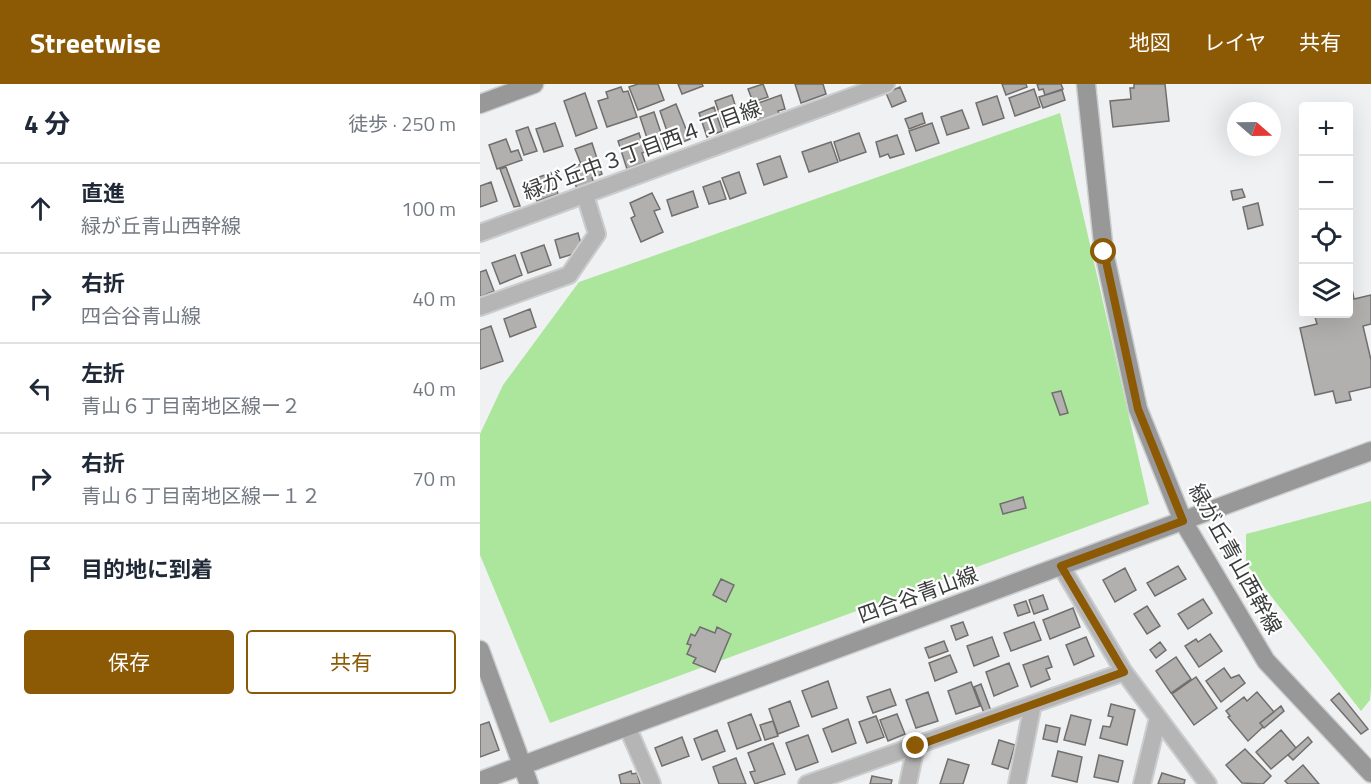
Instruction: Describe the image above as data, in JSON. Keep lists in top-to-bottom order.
{
  "streets": {
    "street": ["緑が丘中３丁目西４丁目線", "緑が丘青山西幹線", "四合谷青山線"]
  },
  "crossings": [
    ["緑が丘青山西幹線", "四合谷青山線"]
  ],
  "north": "right",
  "page": {
    "header": "Streetwise",
    "nav": ["地図", "レイヤ", "共有"],
    "heading": ["4 分", "徒歩 · 250 m"],
    "map_buttons": ["+", "−"],
    "list": [
      ["直進", "緑が丘青山西幹線", "100 m"],
      ["右折", "四合谷青山線", "40 m"],
      ["左折", "青山６丁目南地区線ー２", "40 m"],
      ["右折", "青山６丁目南地区線ー１２", "70 m"],
      "目的地に到着"
    ],
    "buttons": ["保存", "共有"]
  }
}
